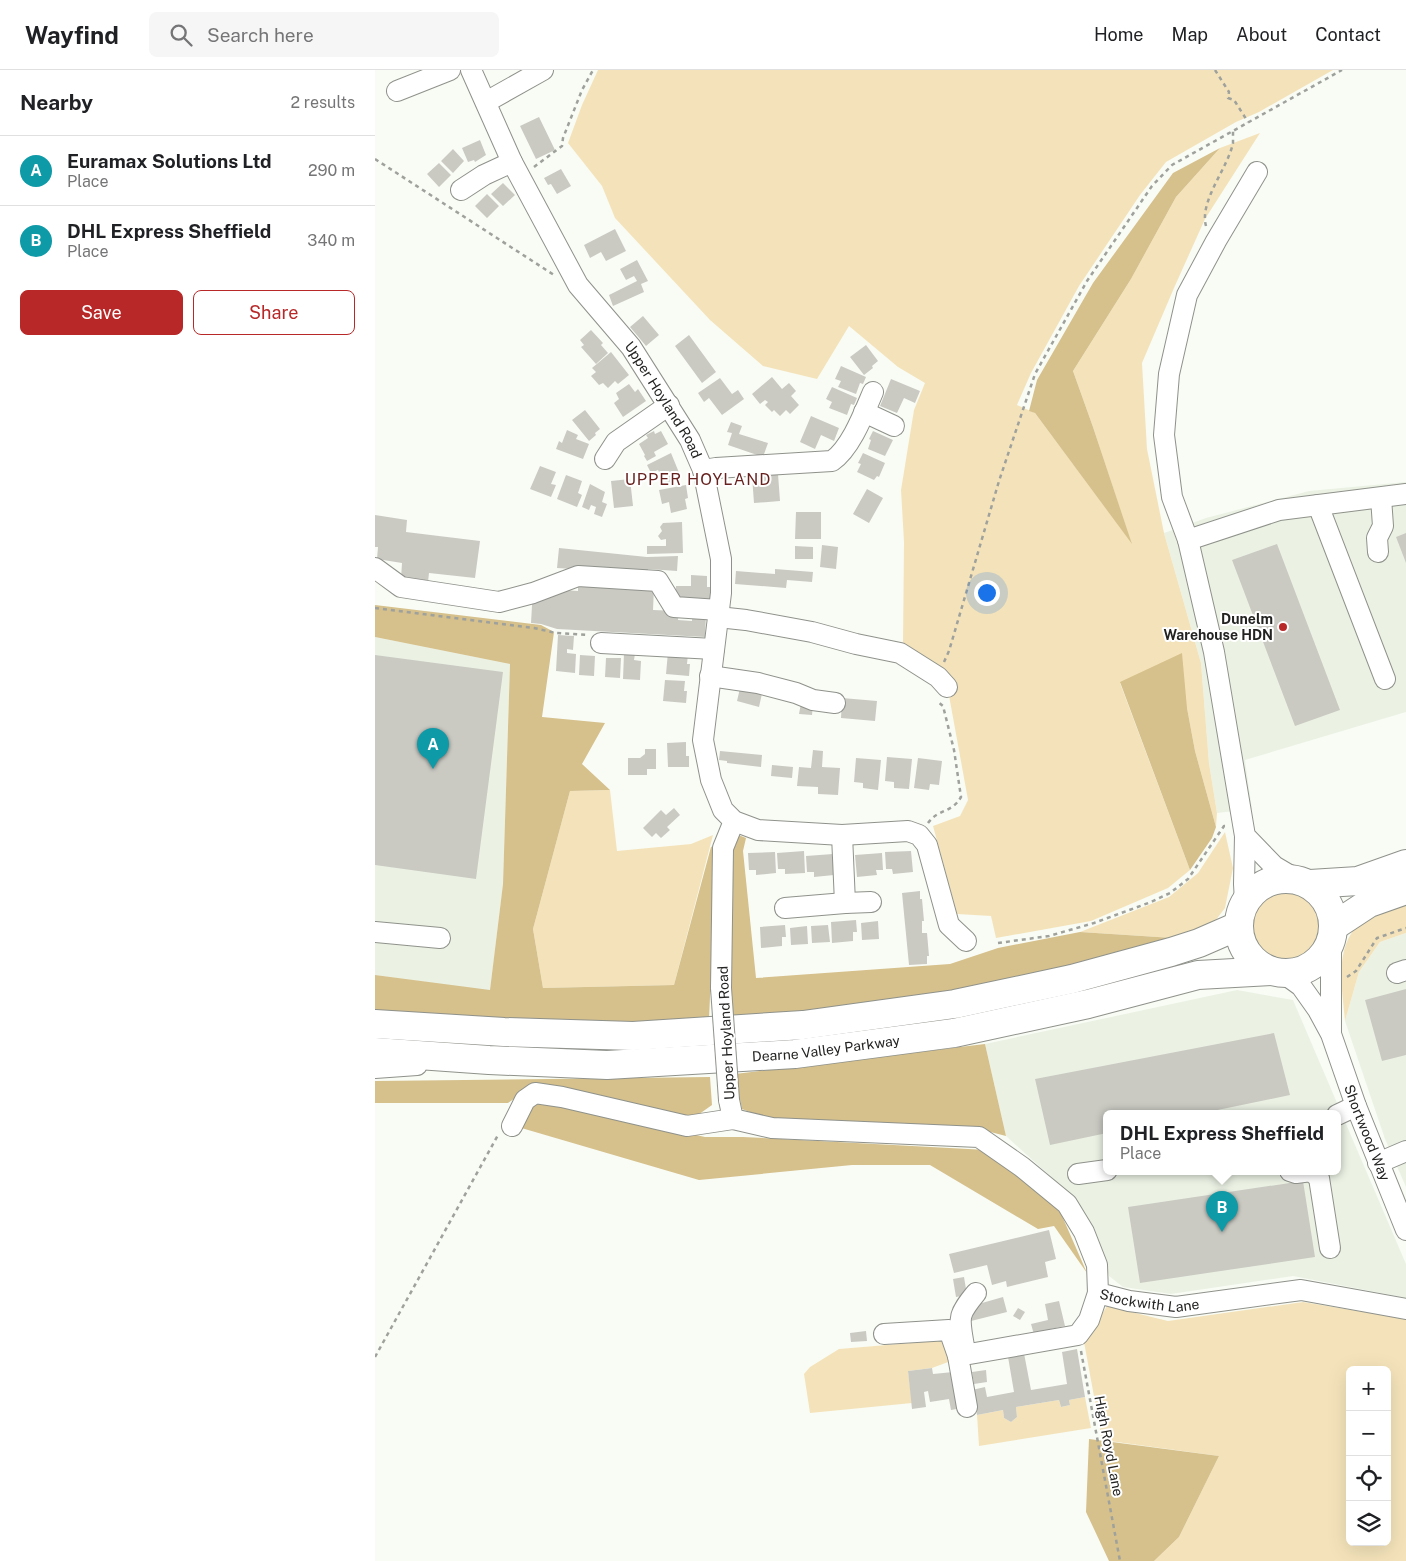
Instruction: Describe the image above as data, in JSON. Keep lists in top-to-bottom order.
{
  "streets": {
    "highway": ["Dearne Valley Parkway"],
    "street": ["Upper Hoyland Road", "Shortwood Way", "Stockwith Lane"],
    "path": ["High Royd Lane"]
  },
  "crossings": [
    ["Upper Hoyland Road", "Stockwith Lane"],
    ["Dearne Valley Parkway", "Shortwood Way"]
  ],
  "districts": ["UPPER HOYLAND"],
  "places": ["Dunelm Warehouse HDN"],
  "page": {
    "header": "Wayfind",
    "search": "Search here",
    "nav": [
      "Home",
      "Map",
      "About",
      "Contact"
    ],
    "heading": ["Nearby", "2 results"],
    "list": [
      {
        "mark": "A",
        "name": "Euramax Solutions Ltd",
        "note": "Place",
        "value": "290 m"
      },
      {
        "mark": "B",
        "name": "DHL Express Sheffield",
        "note": "Place",
        "value": "340 m"
      }
    ],
    "buttons": ["Save", "Share"],
    "pins": ["A", "B"],
    "popup": ["DHL Express Sheffield", "Place"],
    "map_buttons": ["+", "−"]
  }
}
